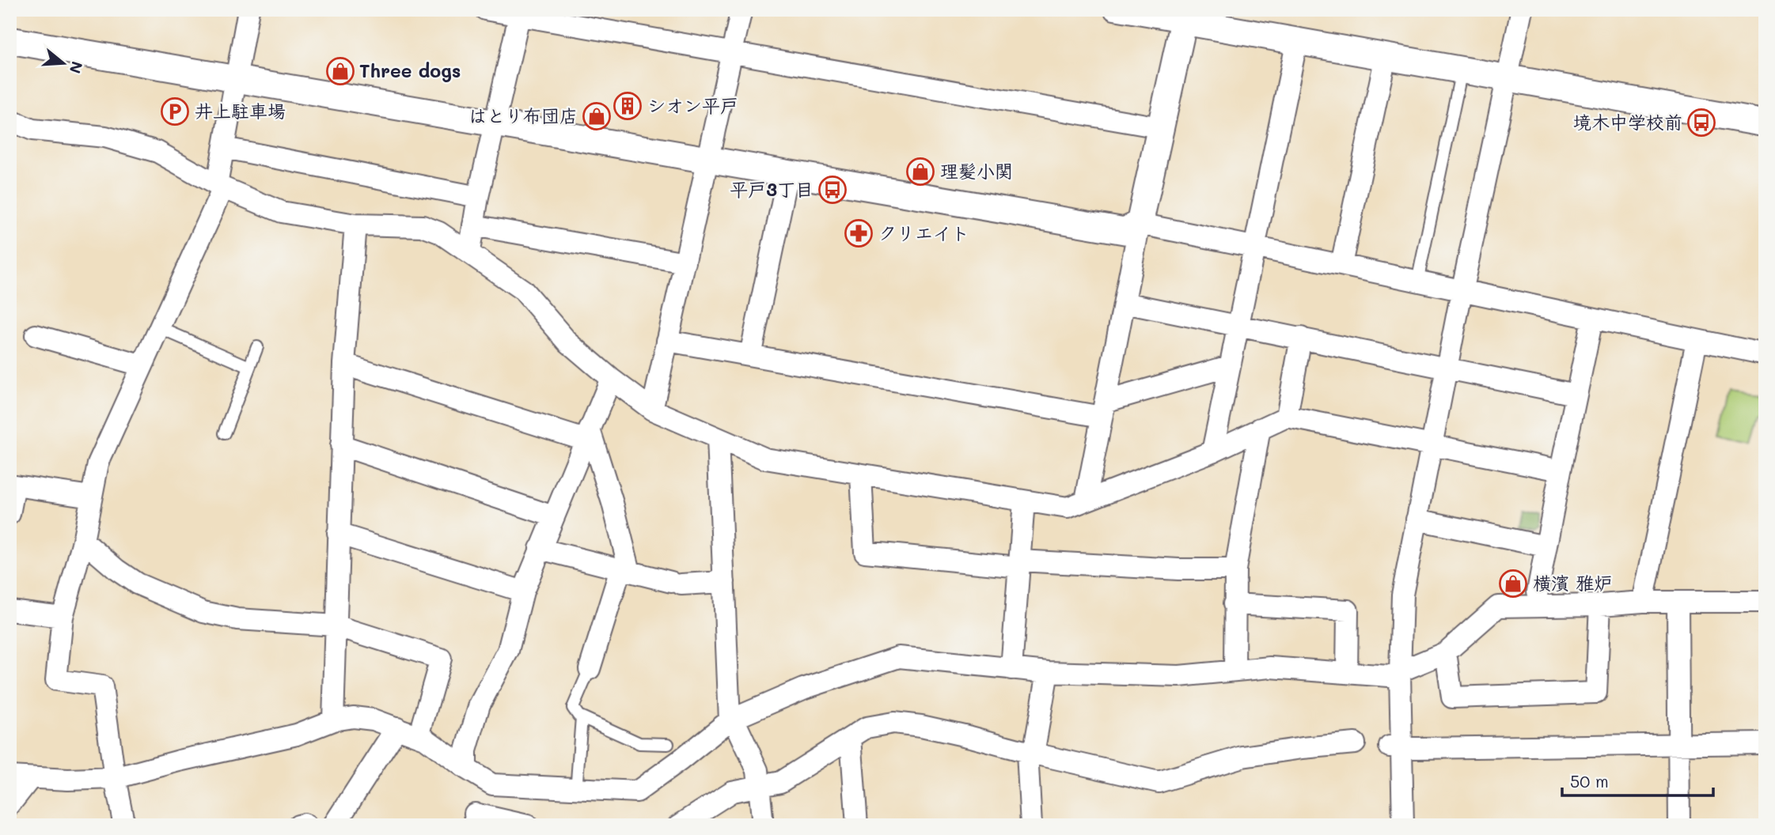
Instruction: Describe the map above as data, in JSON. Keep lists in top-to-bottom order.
{
  "places": {
    "shop": [
      "Three dogs",
      "はとり布団店",
      "理髪小関",
      "横濱 雅炉"
    ],
    "building": ["シオン平戸"],
    "parking": ["井上駐車場"],
    "bus stop": ["境木中学校前", "平戸3丁目"],
    "pharmacy": ["クリエイト"]
  },
  "scale_bar": "50 m",
  "north": "right"
}
